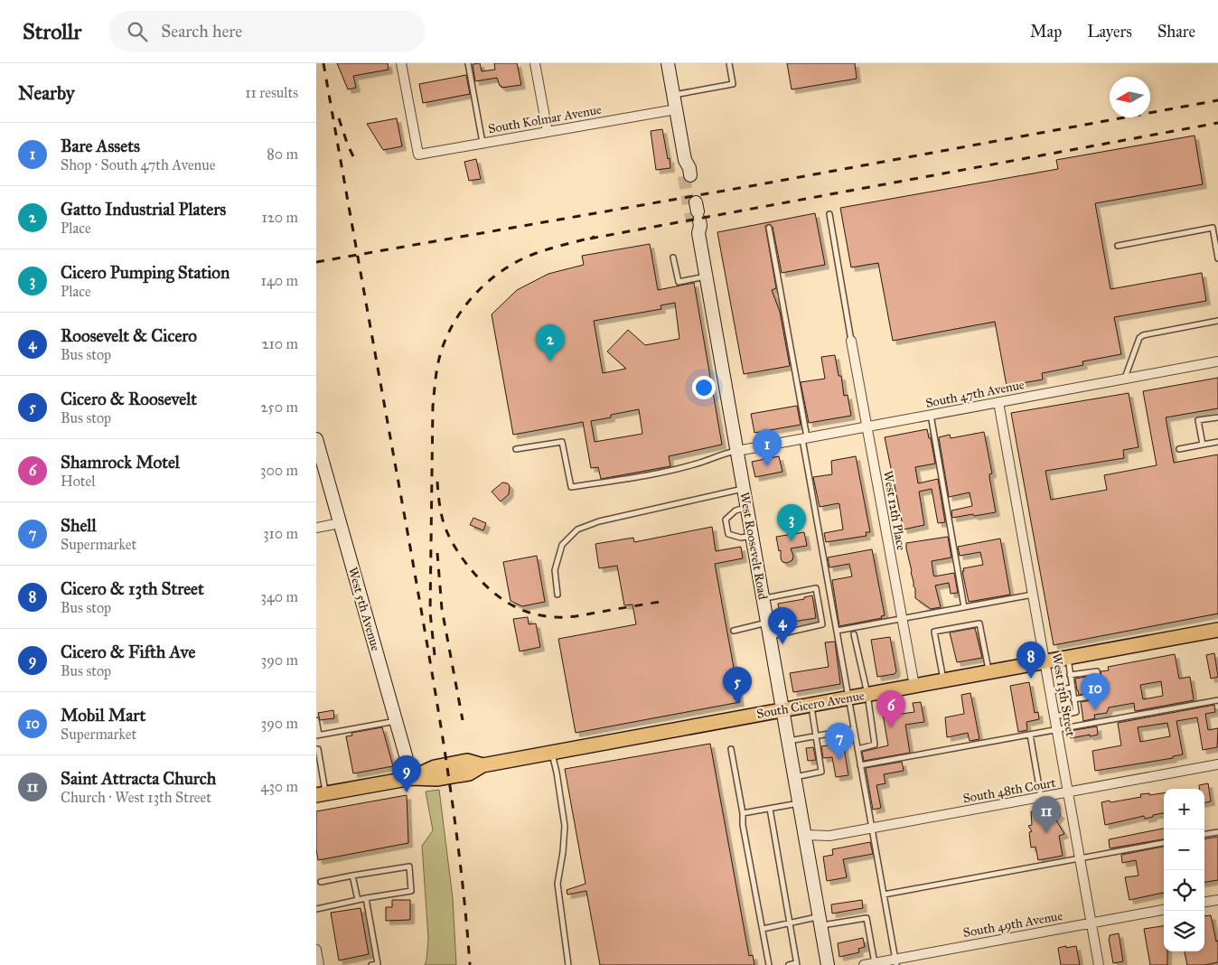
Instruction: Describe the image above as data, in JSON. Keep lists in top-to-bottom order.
{
  "streets": {
    "main road": ["West Roosevelt Road", "West 5th Avenue", "South Cicero Avenue"],
    "street": [
      "South Kolmar Avenue",
      "South 47th Avenue",
      "West 12th Place",
      "West 13th Street",
      "South 48th Court",
      "South 49th Avenue"
    ]
  },
  "crossings": [
    ["South 47th Avenue", "West 12th Place"],
    ["South 47th Avenue", "West Roosevelt Road"],
    ["South 47th Avenue", "West 13th Street"],
    ["West 12th Place", "South Cicero Avenue"],
    ["West Roosevelt Road", "South Cicero Avenue"],
    ["West Roosevelt Road", "South 48th Court"],
    ["West 5th Avenue", "South Cicero Avenue"],
    ["West 13th Street", "South Cicero Avenue"],
    ["West 13th Street", "South 48th Court"],
    ["West 13th Street", "South 49th Avenue"]
  ],
  "north": "left",
  "page": {
    "header": "Strollr",
    "search": "Search here",
    "nav": ["Map", "Layers", "Share"],
    "heading": ["Nearby", "11 results"],
    "list": [
      {
        "mark": "1",
        "name": "Bare Assets",
        "note": "Shop · South 47th Avenue",
        "value": "80 m"
      },
      {
        "mark": "2",
        "name": "Gatto Industrial Platers",
        "note": "Place",
        "value": "120 m"
      },
      {
        "mark": "3",
        "name": "Cicero Pumping Station",
        "note": "Place",
        "value": "140 m"
      },
      {
        "mark": "4",
        "name": "Roosevelt & Cicero",
        "note": "Bus stop",
        "value": "210 m"
      },
      {
        "mark": "5",
        "name": "Cicero & Roosevelt",
        "note": "Bus stop",
        "value": "250 m"
      },
      {
        "mark": "6",
        "name": "Shamrock Motel",
        "note": "Hotel",
        "value": "300 m"
      },
      {
        "mark": "7",
        "name": "Shell",
        "note": "Supermarket",
        "value": "310 m"
      },
      {
        "mark": "8",
        "name": "Cicero & 13th Street",
        "note": "Bus stop",
        "value": "340 m"
      },
      {
        "mark": "9",
        "name": "Cicero & Fifth Ave",
        "note": "Bus stop",
        "value": "390 m"
      },
      {
        "mark": "10",
        "name": "Mobil Mart",
        "note": "Supermarket",
        "value": "390 m"
      },
      {
        "mark": "11",
        "name": "Saint Attracta Church",
        "note": "Church · West 13th Street",
        "value": "430 m"
      }
    ],
    "pins": [
      "2",
      "1",
      "3",
      "4",
      "8",
      "5",
      "10",
      "6",
      "7",
      "9",
      "11"
    ],
    "map_buttons": ["+", "−"]
  }
}
